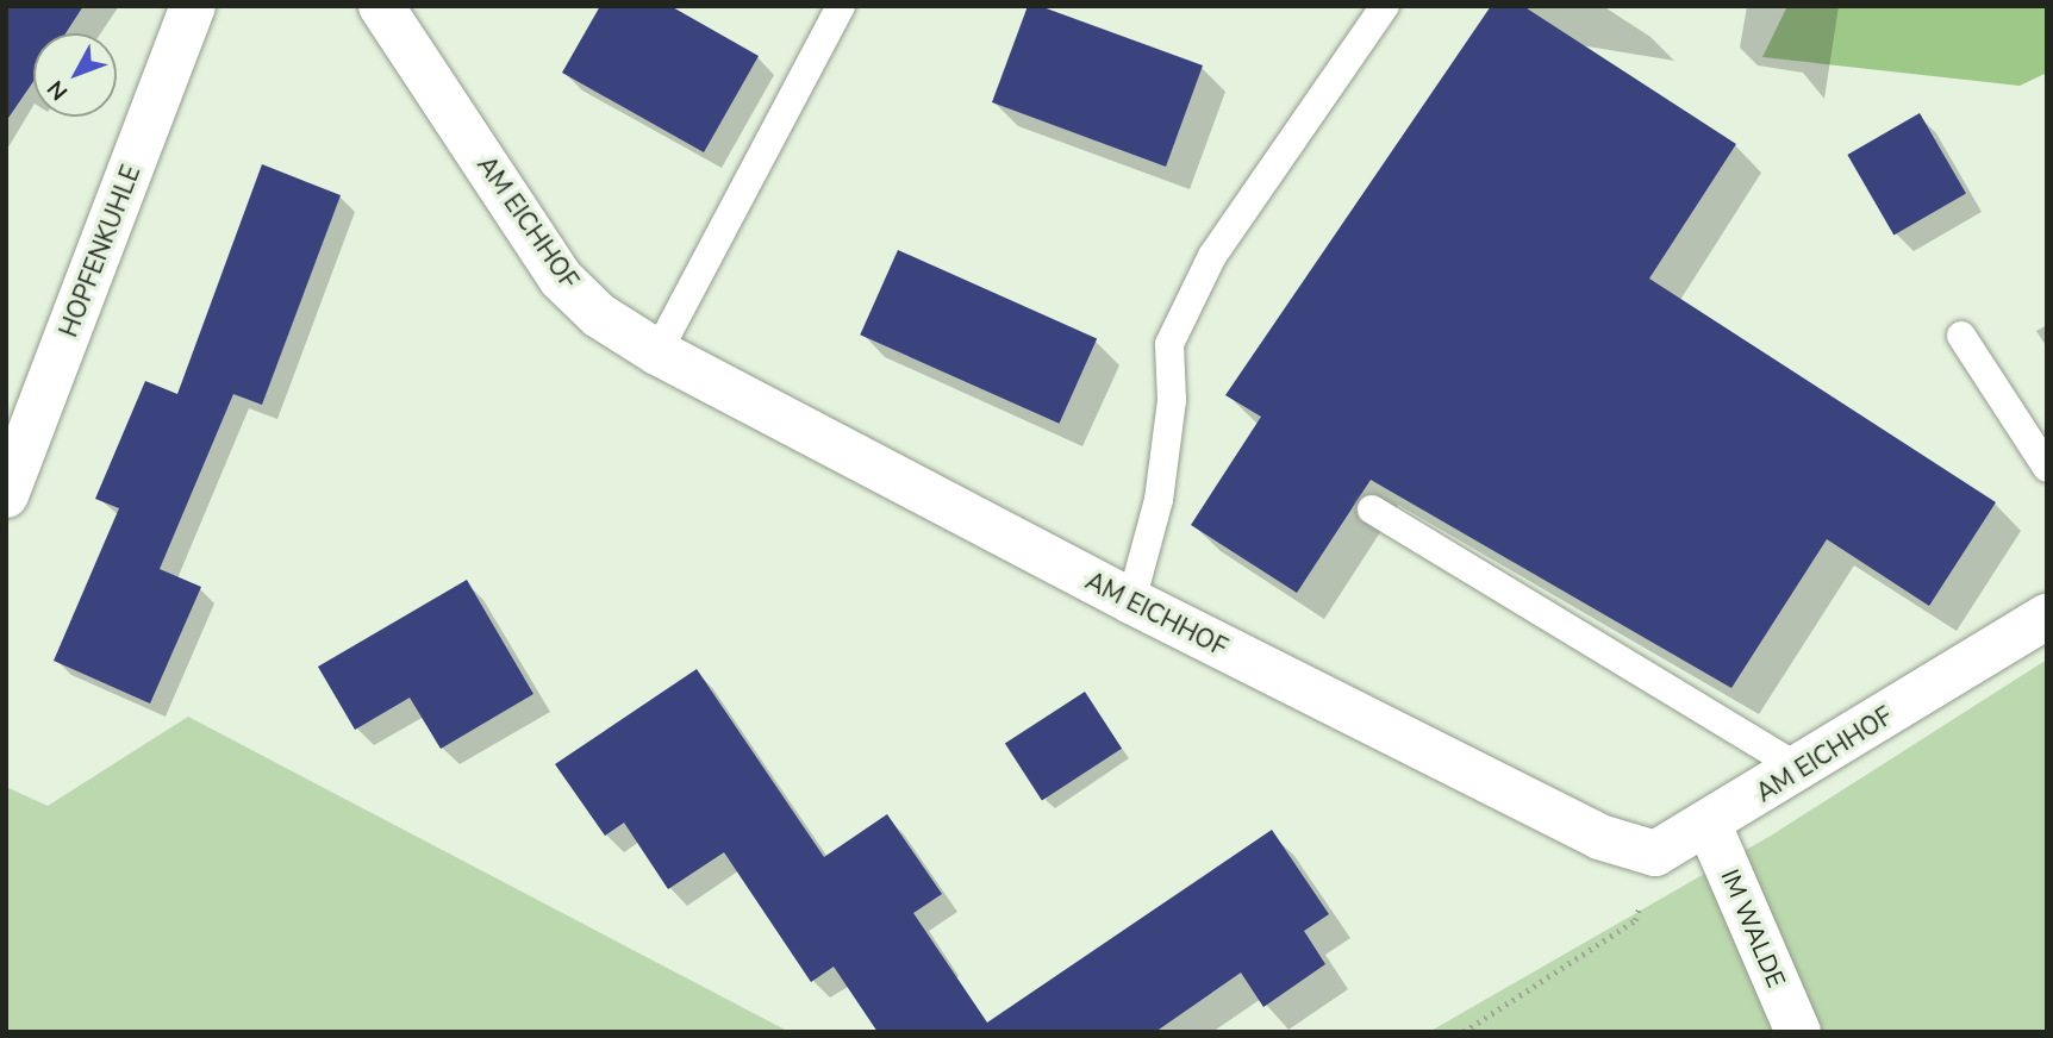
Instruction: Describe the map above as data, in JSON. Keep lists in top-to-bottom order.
{
  "streets": {
    "street": ["AM EICHHOF", "HOPFENKUHLE", "IM WALDE"]
  },
  "crossings": [
    ["AM EICHHOF", "IM WALDE"]
  ],
  "north": "bottom left"
}
